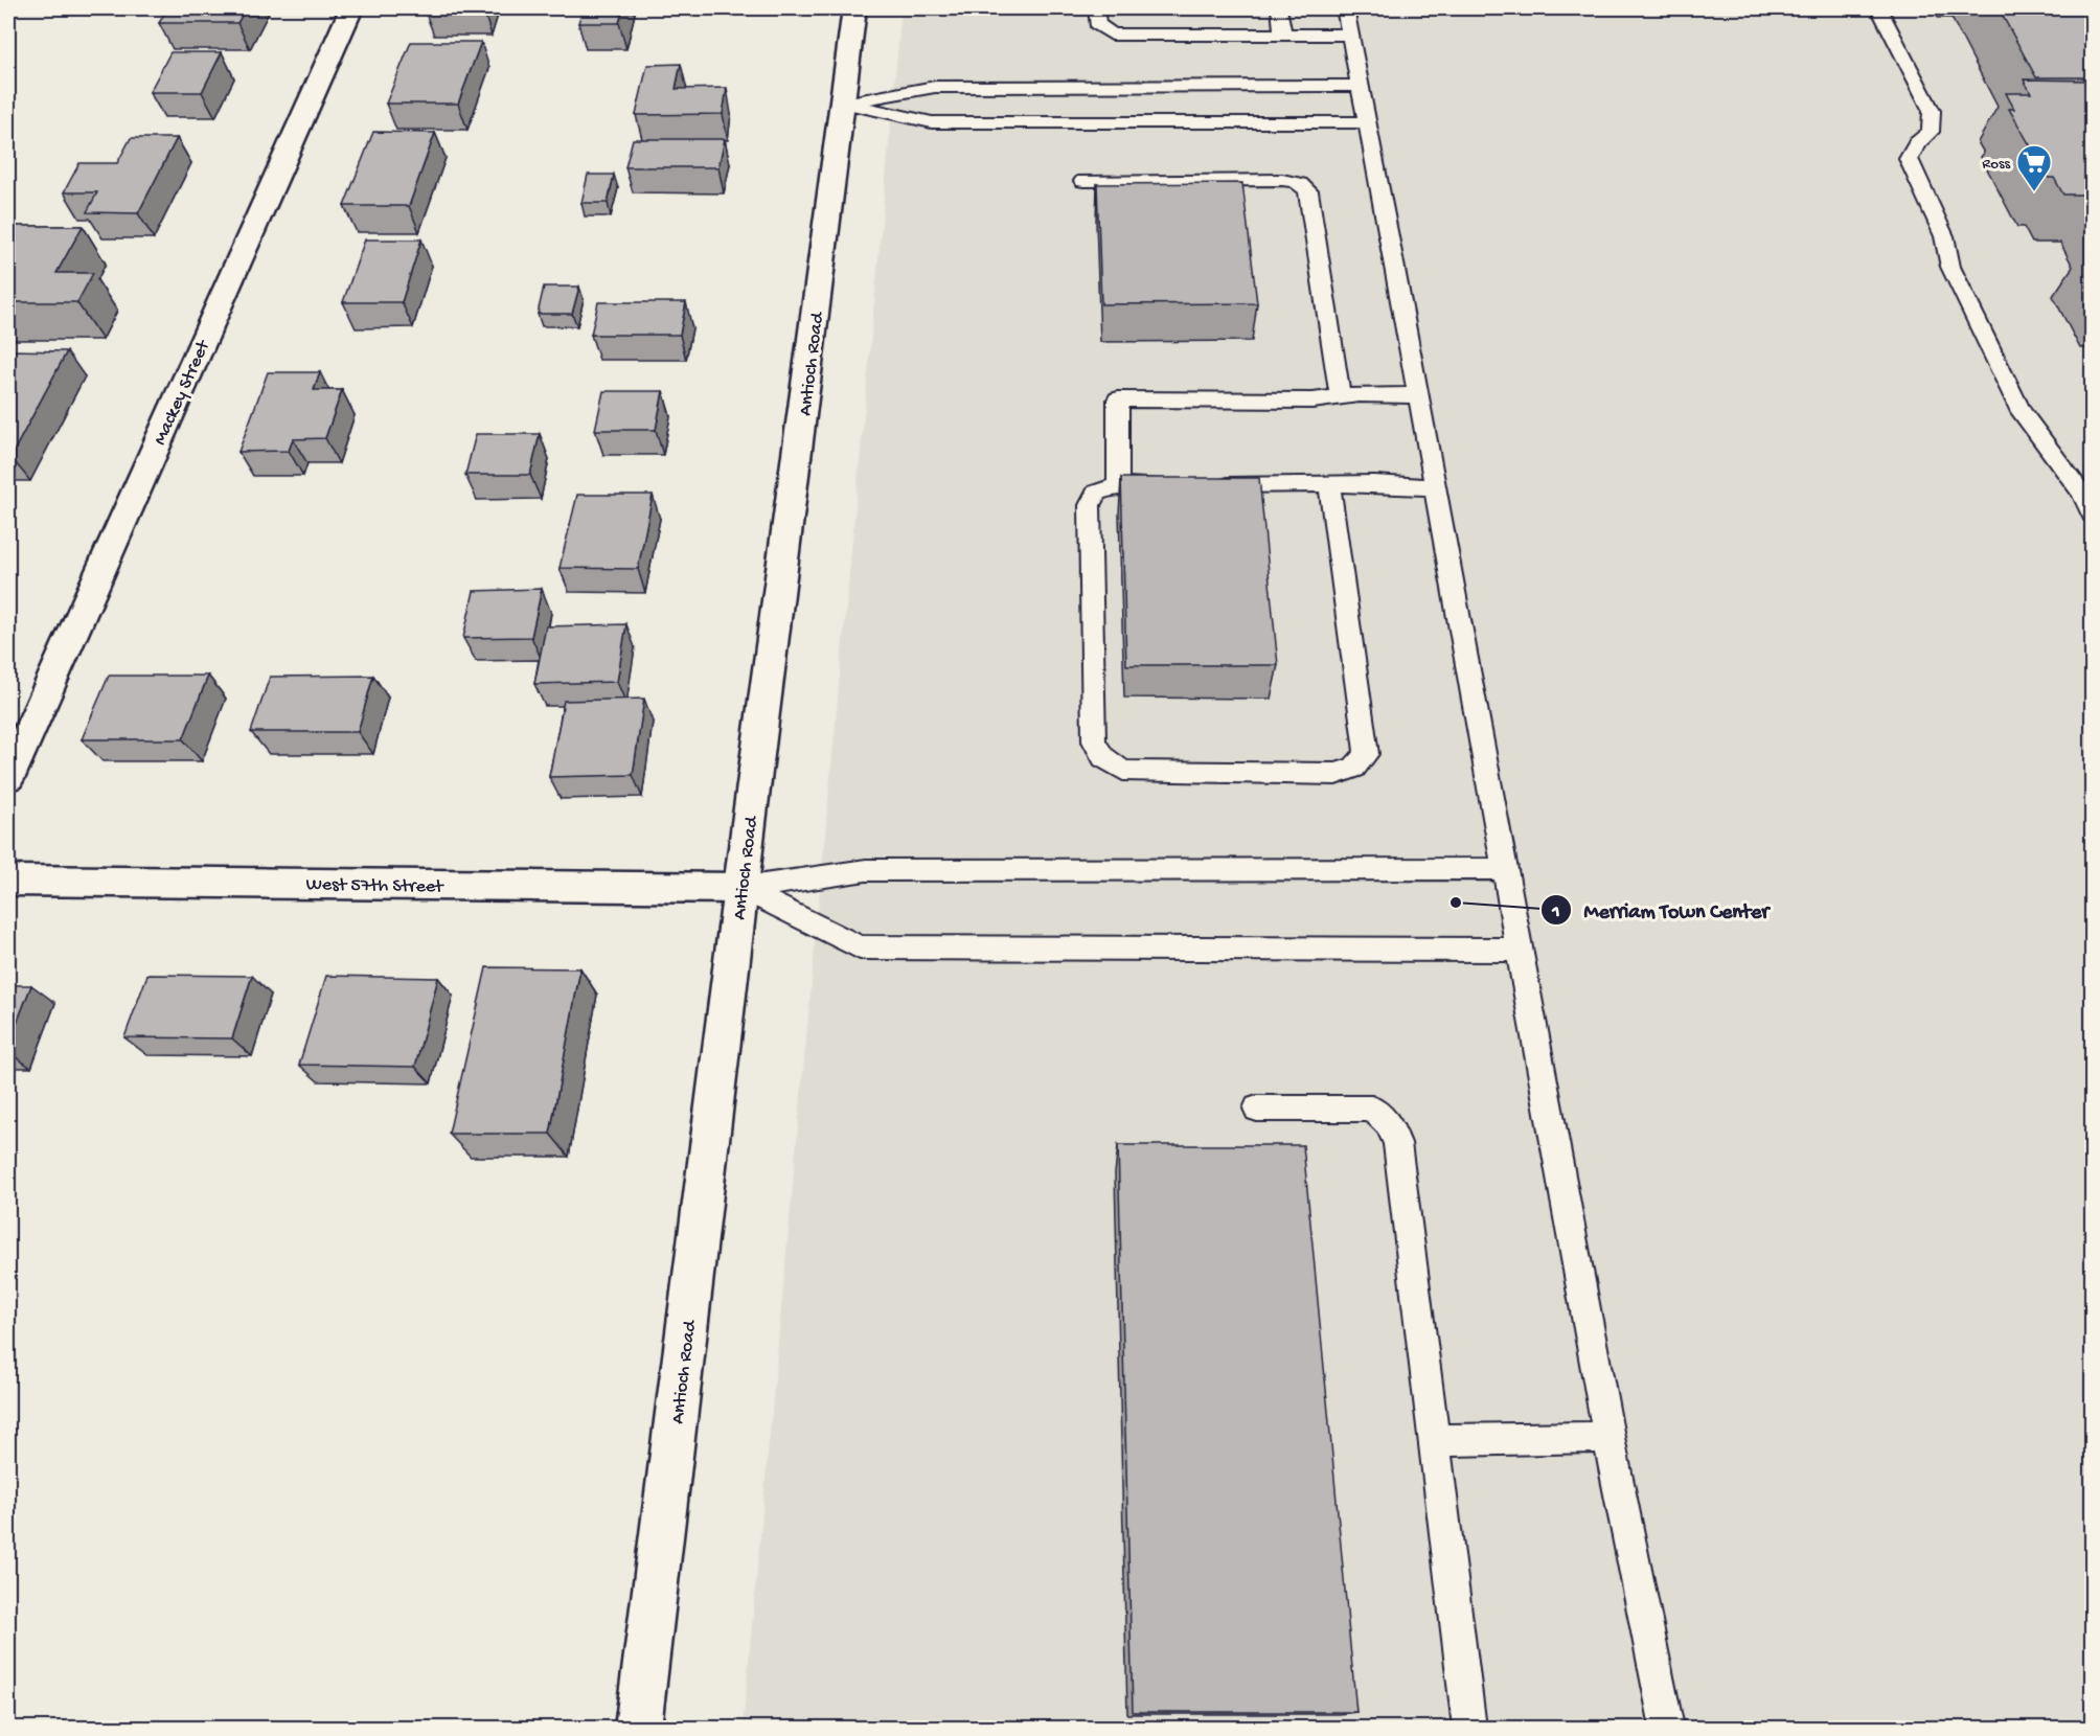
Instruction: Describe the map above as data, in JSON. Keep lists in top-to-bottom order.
{
  "streets": {
    "main road": ["Antioch Road", "Mackey Street", "West 57th Street"]
  },
  "crossings": [
    ["Antioch Road", "West 57th Street"]
  ],
  "places": {
    "supermarket": ["Ross"],
    "other": ["Merriam Town Center"]
  }
}
